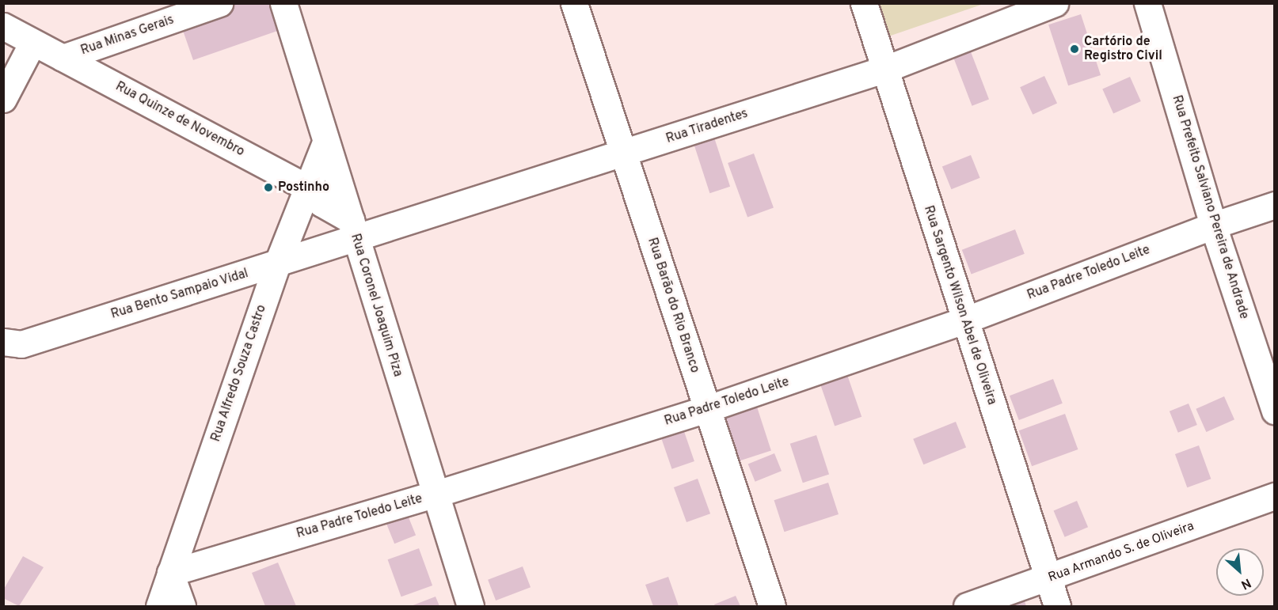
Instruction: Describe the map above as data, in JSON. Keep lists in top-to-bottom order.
{
  "streets": {
    "street": [
      "Rua Minas Gerais",
      "Rua Quinze de Novembro",
      "Rua Tiradentes",
      "Rua Prefeito Salviano Pereira de Andrade",
      "Rua Padre Toledo Leite",
      "Rua Bento Sampaio Vidal",
      "Rua Coronel Joaquim Piza",
      "Rua Barão do Rio Branco",
      "Rua Sargento Wilson Abel de Oliveira",
      "Rua Alfredo Souza Castro",
      "Rua Armando S. de Oliveira"
    ]
  },
  "crossings": [
    ["Rua Minas Gerais", "Rua Quinze de Novembro"],
    ["Rua Quinze de Novembro", "Rua Tiradentes"],
    ["Rua Quinze de Novembro", "Rua Bento Sampaio Vidal"],
    ["Rua Quinze de Novembro", "Rua Coronel Joaquim Piza"],
    ["Rua Quinze de Novembro", "Rua Alfredo Souza Castro"],
    ["Rua Tiradentes", "Rua Bento Sampaio Vidal"],
    ["Rua Tiradentes", "Rua Coronel Joaquim Piza"],
    ["Rua Tiradentes", "Rua Barão do Rio Branco"],
    ["Rua Tiradentes", "Rua Sargento Wilson Abel de Oliveira"],
    ["Rua Prefeito Salviano Pereira de Andrade", "Rua Padre Toledo Leite"],
    ["Rua Padre Toledo Leite", "Rua Coronel Joaquim Piza"],
    ["Rua Padre Toledo Leite", "Rua Barão do Rio Branco"],
    ["Rua Padre Toledo Leite", "Rua Sargento Wilson Abel de Oliveira"],
    ["Rua Padre Toledo Leite", "Rua Alfredo Souza Castro"],
    ["Rua Bento Sampaio Vidal", "Rua Coronel Joaquim Piza"],
    ["Rua Bento Sampaio Vidal", "Rua Alfredo Souza Castro"],
    ["Rua Coronel Joaquim Piza", "Rua Alfredo Souza Castro"],
    ["Rua Sargento Wilson Abel de Oliveira", "Rua Armando S. de Oliveira"]
  ],
  "places": ["Cartório de Registro Civil", "Postinho"],
  "north": "bottom right"
}
